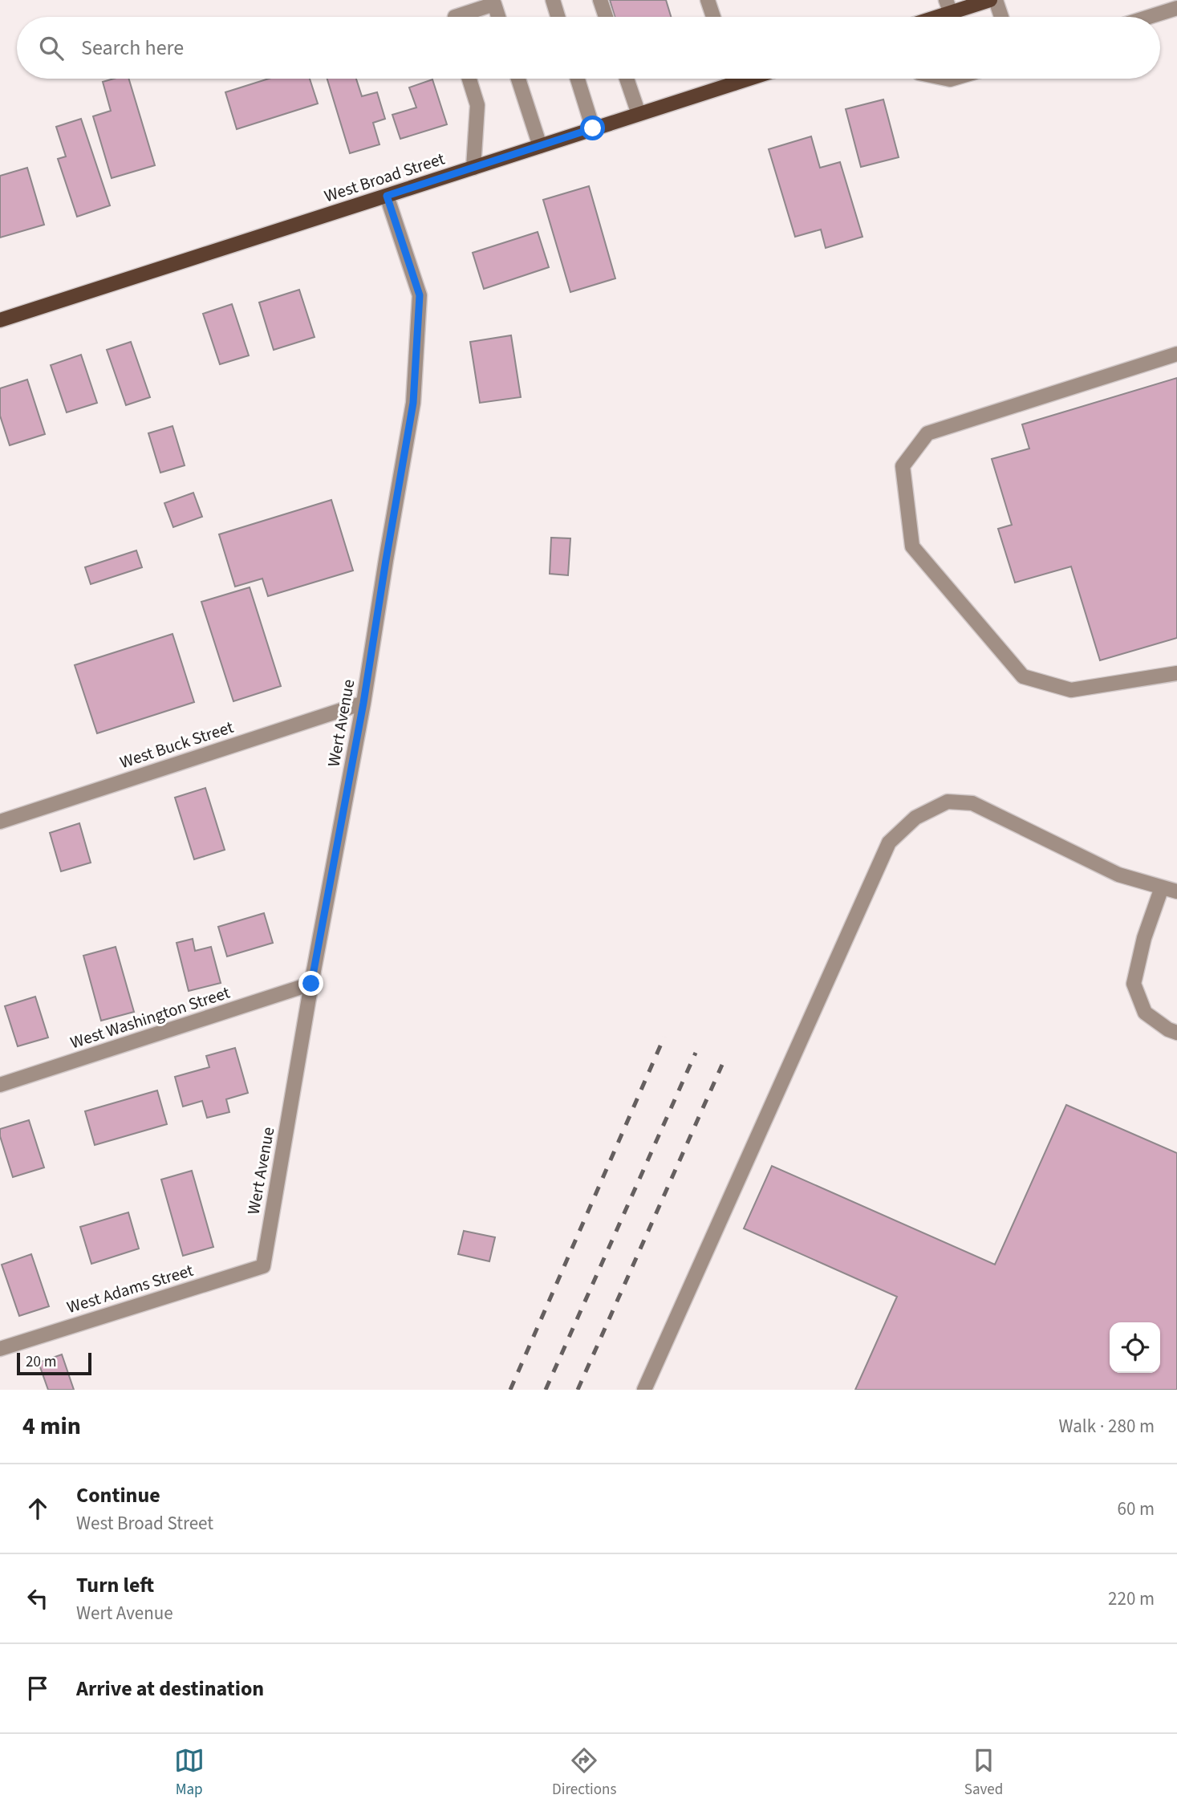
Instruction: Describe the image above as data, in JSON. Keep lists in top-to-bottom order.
{
  "streets": {
    "main road": ["West Broad Street"],
    "street": [
      "Wert Avenue",
      "West Buck Street",
      "West Washington Street",
      "West Adams Street"
    ]
  },
  "crossings": [
    ["West Broad Street", "Wert Avenue"],
    ["Wert Avenue", "West Buck Street"],
    ["Wert Avenue", "West Washington Street"],
    ["Wert Avenue", "West Adams Street"]
  ],
  "scale_bar": "20 m",
  "page": {
    "search": "Search here",
    "scale": "20 m",
    "heading": ["4 min", "Walk · 280 m"],
    "list": [
      ["Continue", "West Broad Street", "60 m"],
      ["Turn left", "Wert Avenue", "220 m"],
      "Arrive at destination"
    ],
    "nav": ["Map", "Directions", "Saved"]
  }
}
